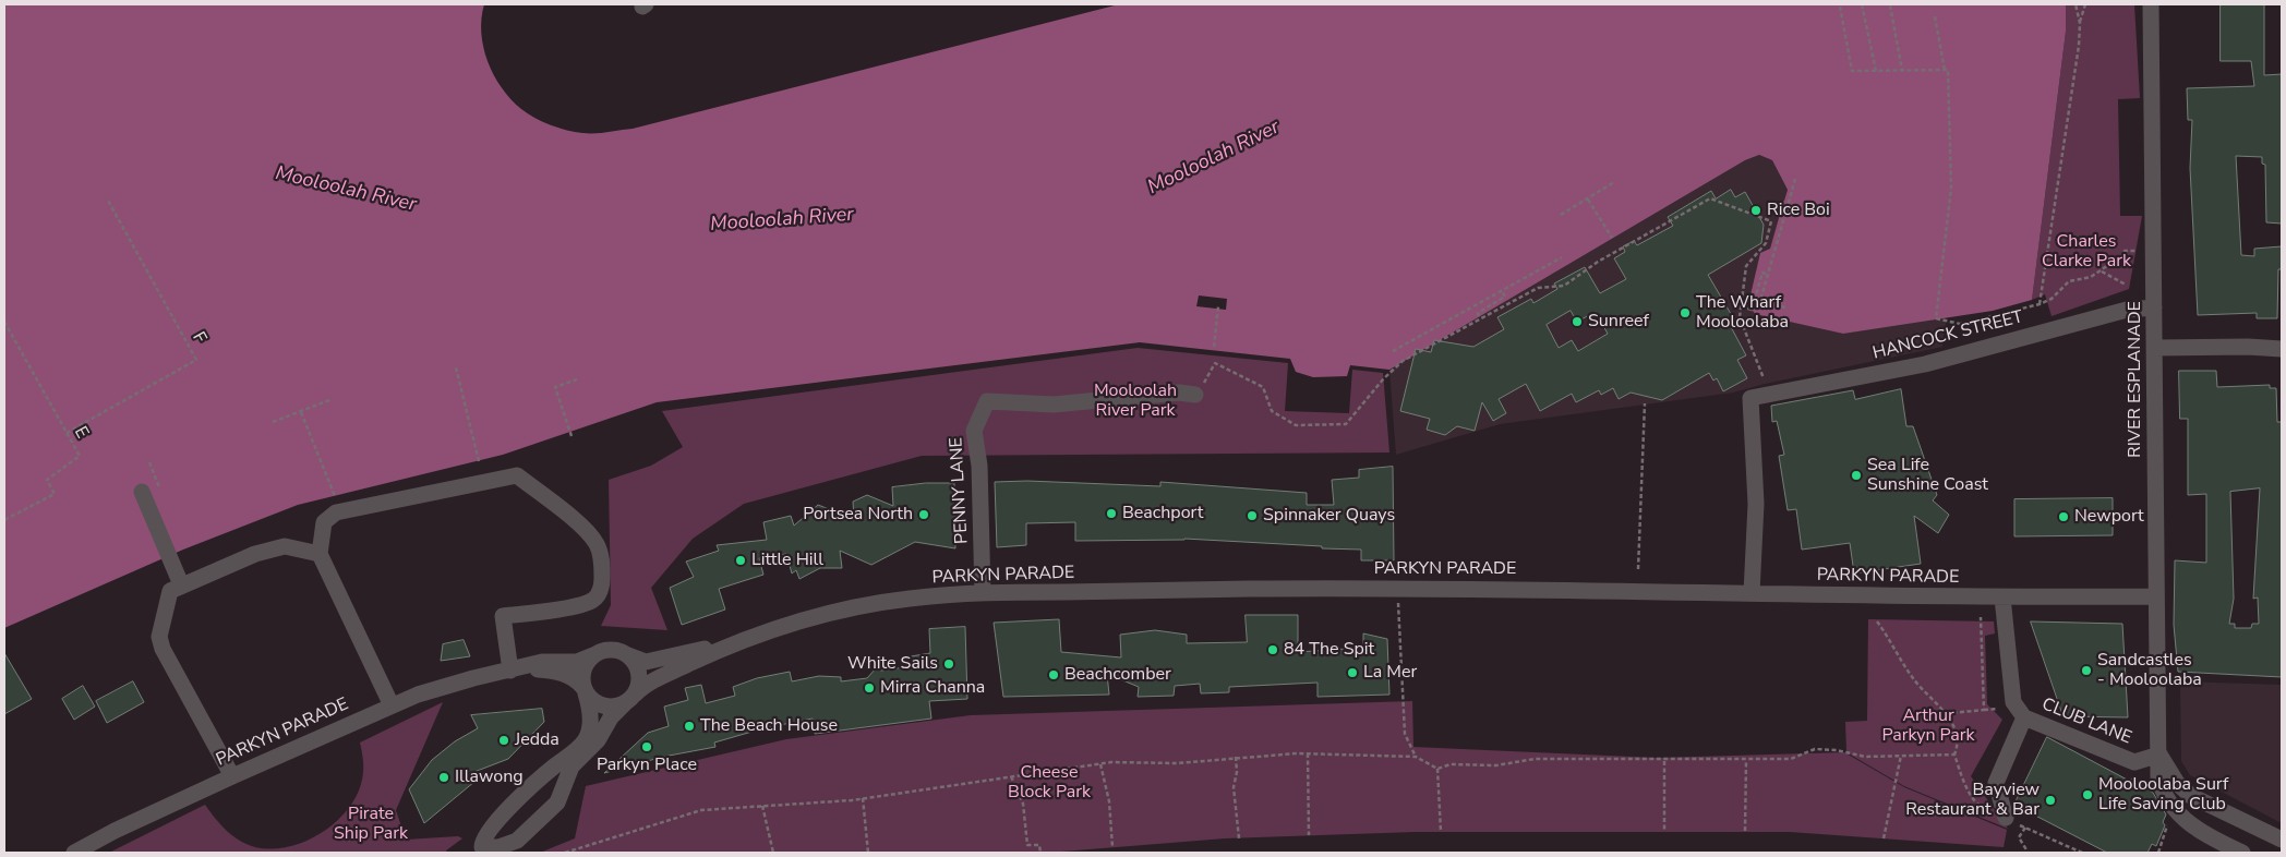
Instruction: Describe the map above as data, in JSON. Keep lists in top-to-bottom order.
{
  "streets": {
    "street": [
      "HANCOCK STREET",
      "RIVER ESPLANADE",
      "PENNY LANE",
      "PARKYN PARADE",
      "CLUB LANE"
    ],
    "path": ["F", "E"]
  },
  "crossings": [
    ["HANCOCK STREET", "RIVER ESPLANADE"],
    ["HANCOCK STREET", "PARKYN PARADE"],
    ["F", "E"],
    ["RIVER ESPLANADE", "PARKYN PARADE"],
    ["RIVER ESPLANADE", "CLUB LANE"],
    ["PENNY LANE", "PARKYN PARADE"],
    ["PARKYN PARADE", "CLUB LANE"]
  ],
  "water": ["Mooloolah River"],
  "parks": [
    "Charles Clarke Park",
    "Mooloolah River Park",
    "Arthur Parkyn Park",
    "Cheese Block Park",
    "Pirate Ship Park"
  ],
  "places": [
    "Rice Boi",
    "The Wharf Mooloolaba",
    "Sunreef",
    "Sea Life Sunshine Coast",
    "Beachport",
    "Portsea North",
    "Spinnaker Quays",
    "Newport",
    "Little Hill",
    "84 The Spit",
    "White Sails",
    "Sandcastles - Mooloolaba",
    "La Mer",
    "Beachcomber",
    "Mirra Channa",
    "The Beach House",
    "Jedda",
    "Parkyn Place",
    "Illawong",
    "Mooloolaba Surf Life Saving Club",
    "Bayview Restaurant & Bar"
  ]
}
